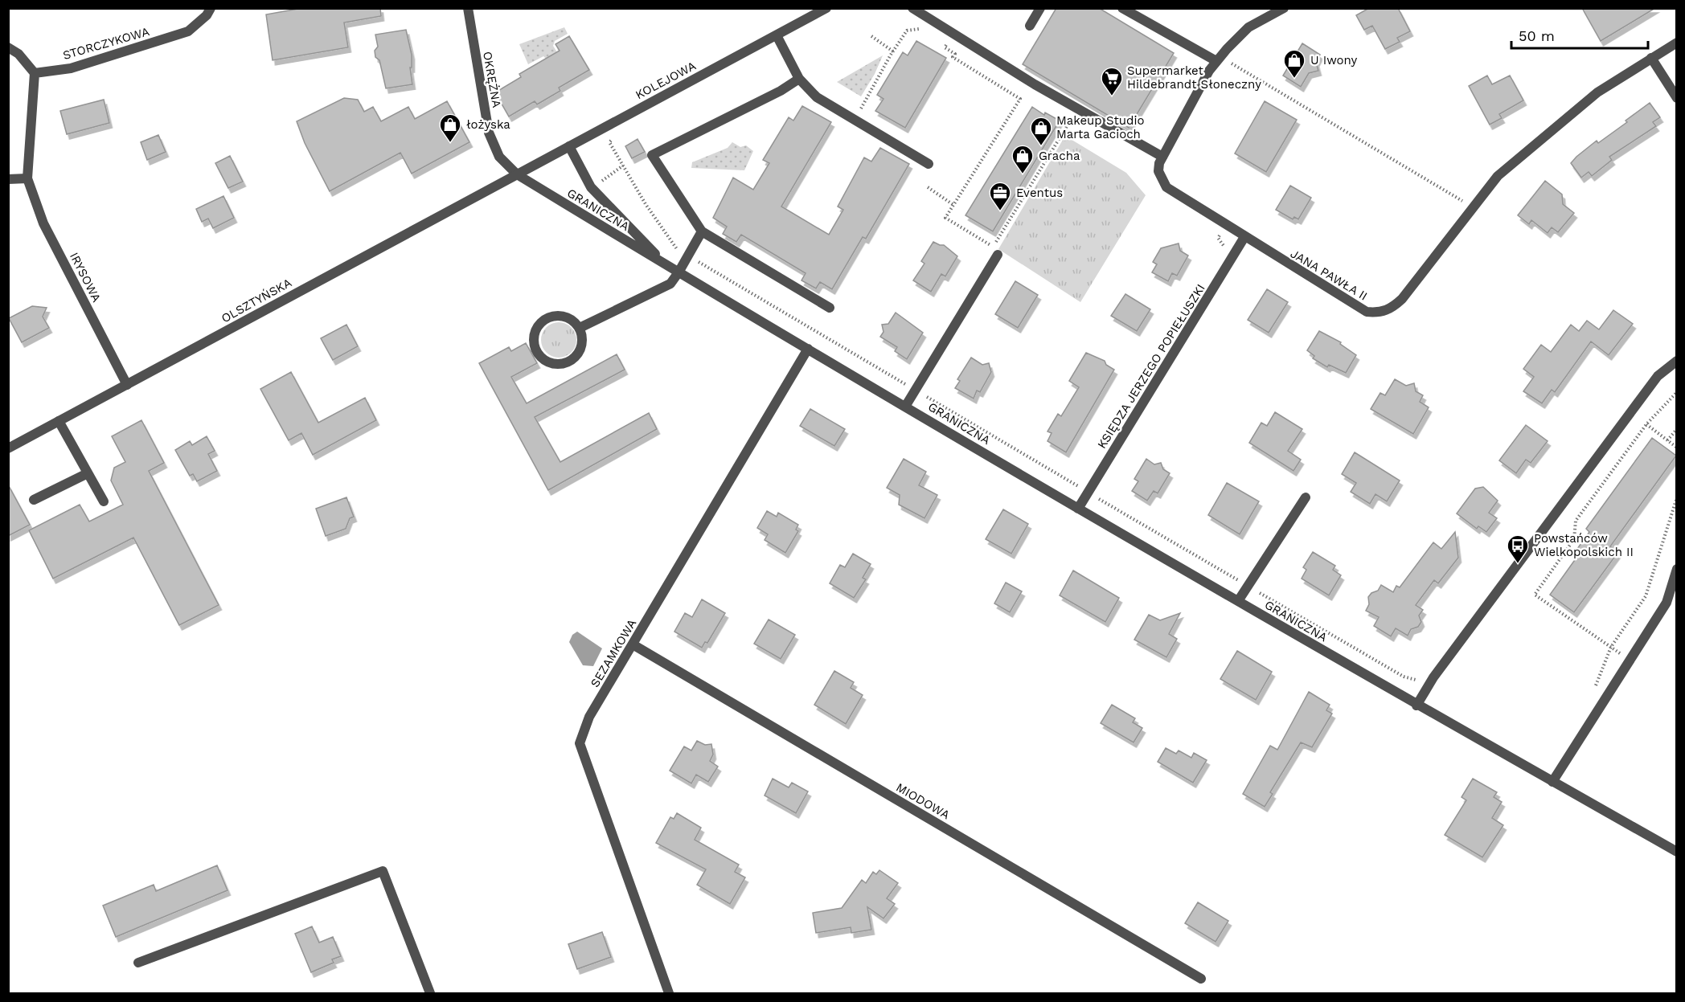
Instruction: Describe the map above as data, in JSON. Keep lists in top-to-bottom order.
{
  "streets": {
    "street": [
      "STORCZYKOWA",
      "OKRĘŻNA",
      "KOLEJOWA",
      "GRANICZNA",
      "JANA PAWŁA II",
      "IRYSOWA",
      "OLSZTYŃSKA",
      "KSIĘDZA JERZEGO POPIEŁUSZKI",
      "SEZAMKOWA",
      "MIODOWA"
    ]
  },
  "crossings": [
    ["STORCZYKOWA", "IRYSOWA"],
    ["OKRĘŻNA", "KOLEJOWA"],
    ["OKRĘŻNA", "GRANICZNA"],
    ["OKRĘŻNA", "OLSZTYŃSKA"],
    ["KOLEJOWA", "GRANICZNA"],
    ["KOLEJOWA", "OLSZTYŃSKA"],
    ["GRANICZNA", "OLSZTYŃSKA"],
    ["GRANICZNA", "KSIĘDZA JERZEGO POPIEŁUSZKI"],
    ["GRANICZNA", "SEZAMKOWA"],
    ["JANA PAWŁA II", "KSIĘDZA JERZEGO POPIEŁUSZKI"],
    ["IRYSOWA", "OLSZTYŃSKA"],
    ["SEZAMKOWA", "MIODOWA"]
  ],
  "places": {
    "shop": [
      "U Iwony",
      "łożyska",
      "Makeup Studio Marta Gacioch",
      "Gracha"
    ],
    "supermarket": ["Supermarket Hildebrandt Słoneczny"],
    "office": ["Eventus"],
    "bus stop": ["Powstańców Wielkopolskich II"]
  },
  "scale_bar": "50 m"
}
